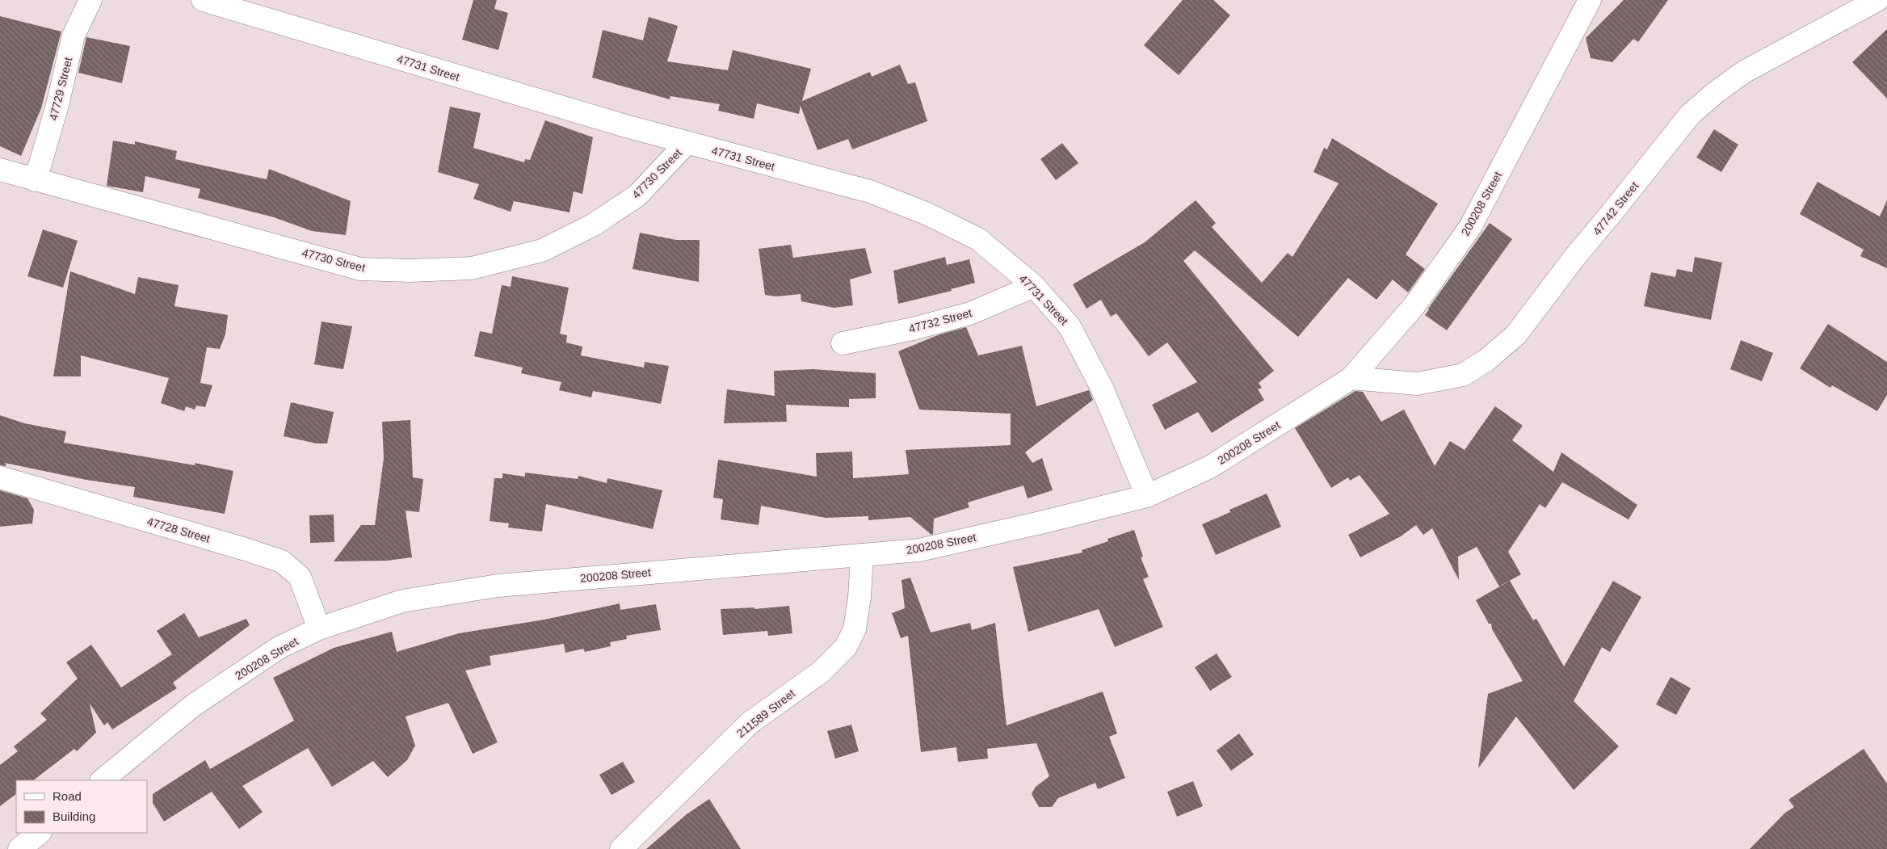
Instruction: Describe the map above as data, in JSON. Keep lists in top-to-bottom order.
{
  "streets": {
    "street": [
      "47731 Street",
      "47729 Street",
      "47730 Street",
      "200208 Street",
      "47742 Street",
      "47732 Street",
      "47728 Street",
      "211589 Street"
    ]
  },
  "crossings": [
    ["47731 Street", "47730 Street"],
    ["47731 Street", "200208 Street"],
    ["47731 Street", "47732 Street"],
    ["47729 Street", "47730 Street"],
    ["200208 Street", "47742 Street"],
    ["200208 Street", "47728 Street"],
    ["200208 Street", "211589 Street"]
  ],
  "legend": ["Road", "Building"]
}
